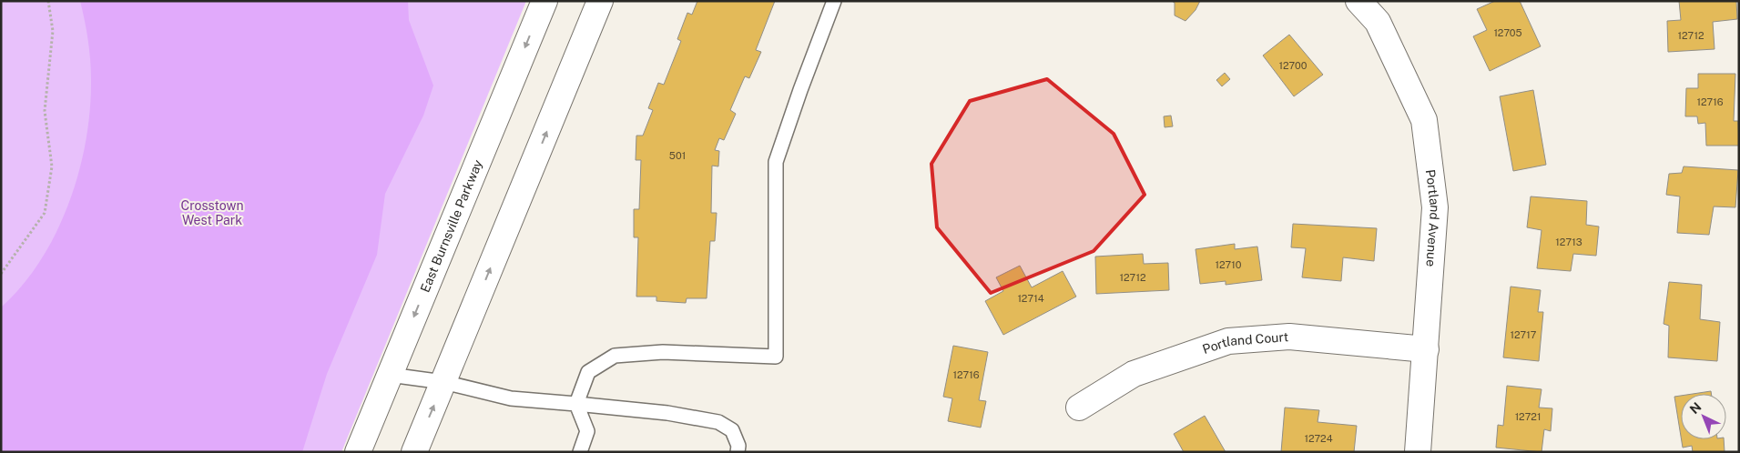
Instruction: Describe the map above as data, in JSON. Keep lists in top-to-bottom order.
{
  "streets": {
    "street": ["Portland Avenue", "East Burnsville Parkway", "Portland Court"]
  },
  "crossings": [
    ["Portland Avenue", "Portland Court"]
  ],
  "parks": ["Crosstown West Park"],
  "house_numbers": [
    "12705",
    "12712",
    "12700",
    "12716",
    "501",
    "12713",
    "12710",
    "12712",
    "12714",
    "12717",
    "12716",
    "12721",
    "12724"
  ],
  "north": "top left"
}
